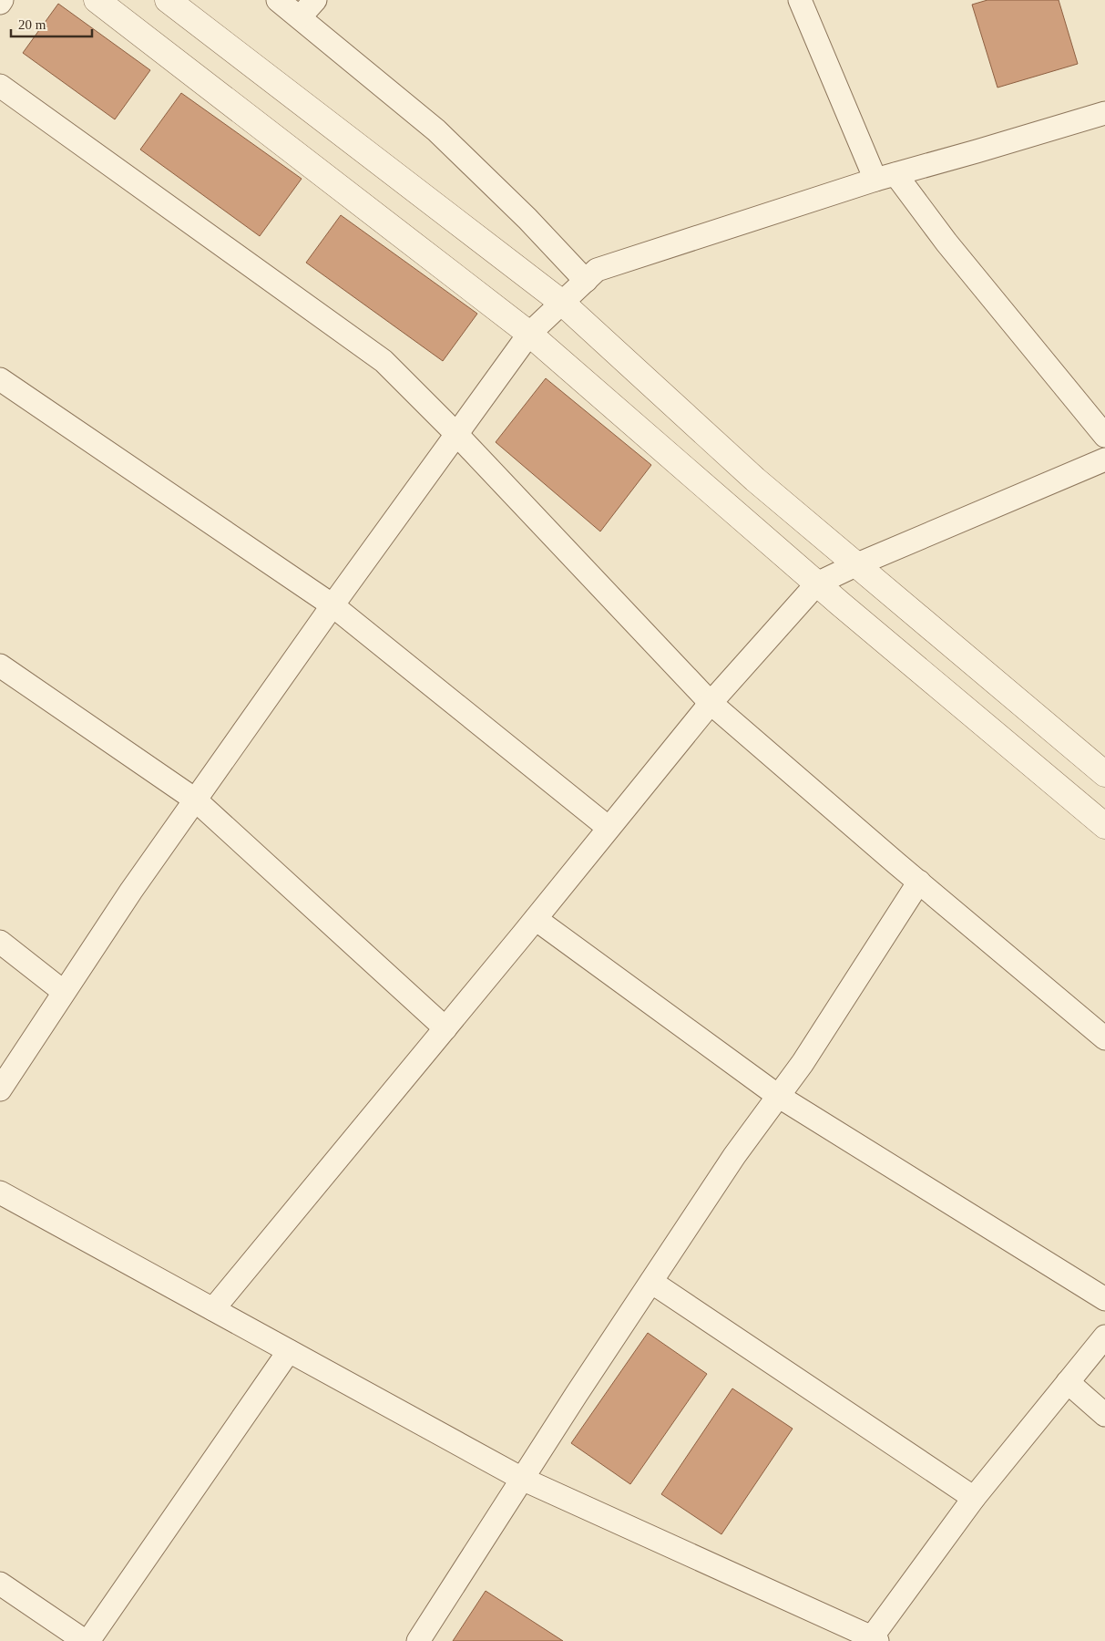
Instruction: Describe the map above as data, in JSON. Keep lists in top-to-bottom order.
{
  "scale_bar": "20 m"
}
